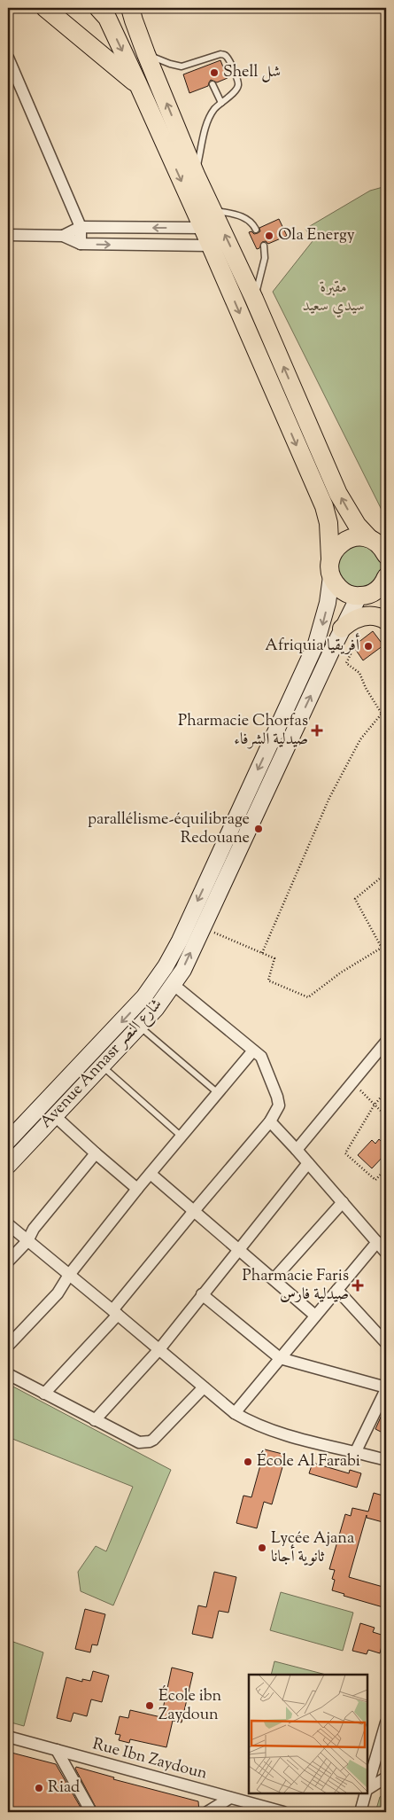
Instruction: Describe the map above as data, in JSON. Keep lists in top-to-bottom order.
{
  "streets": {
    "main road": ["Avenue Annasr شارع النصر"],
    "street": ["Rue Ibn Zaydoun"]
  },
  "parks": ["مقبرة سيدي سعيد"],
  "places": {
    "other": [
      "Shell شل",
      "Ola Energy",
      "Afriquia أفريقيا",
      "parallélisme-équilibrage Redouane",
      "École Al Farabi",
      "Lycée Ajana ثانوية أجانا",
      "École ibn Zaydoun",
      "Riad"
    ],
    "health": ["Pharmacie Chorfas صيدلية الشرفاء", "Pharmacie Faris صيدلية فارس"]
  }
}
